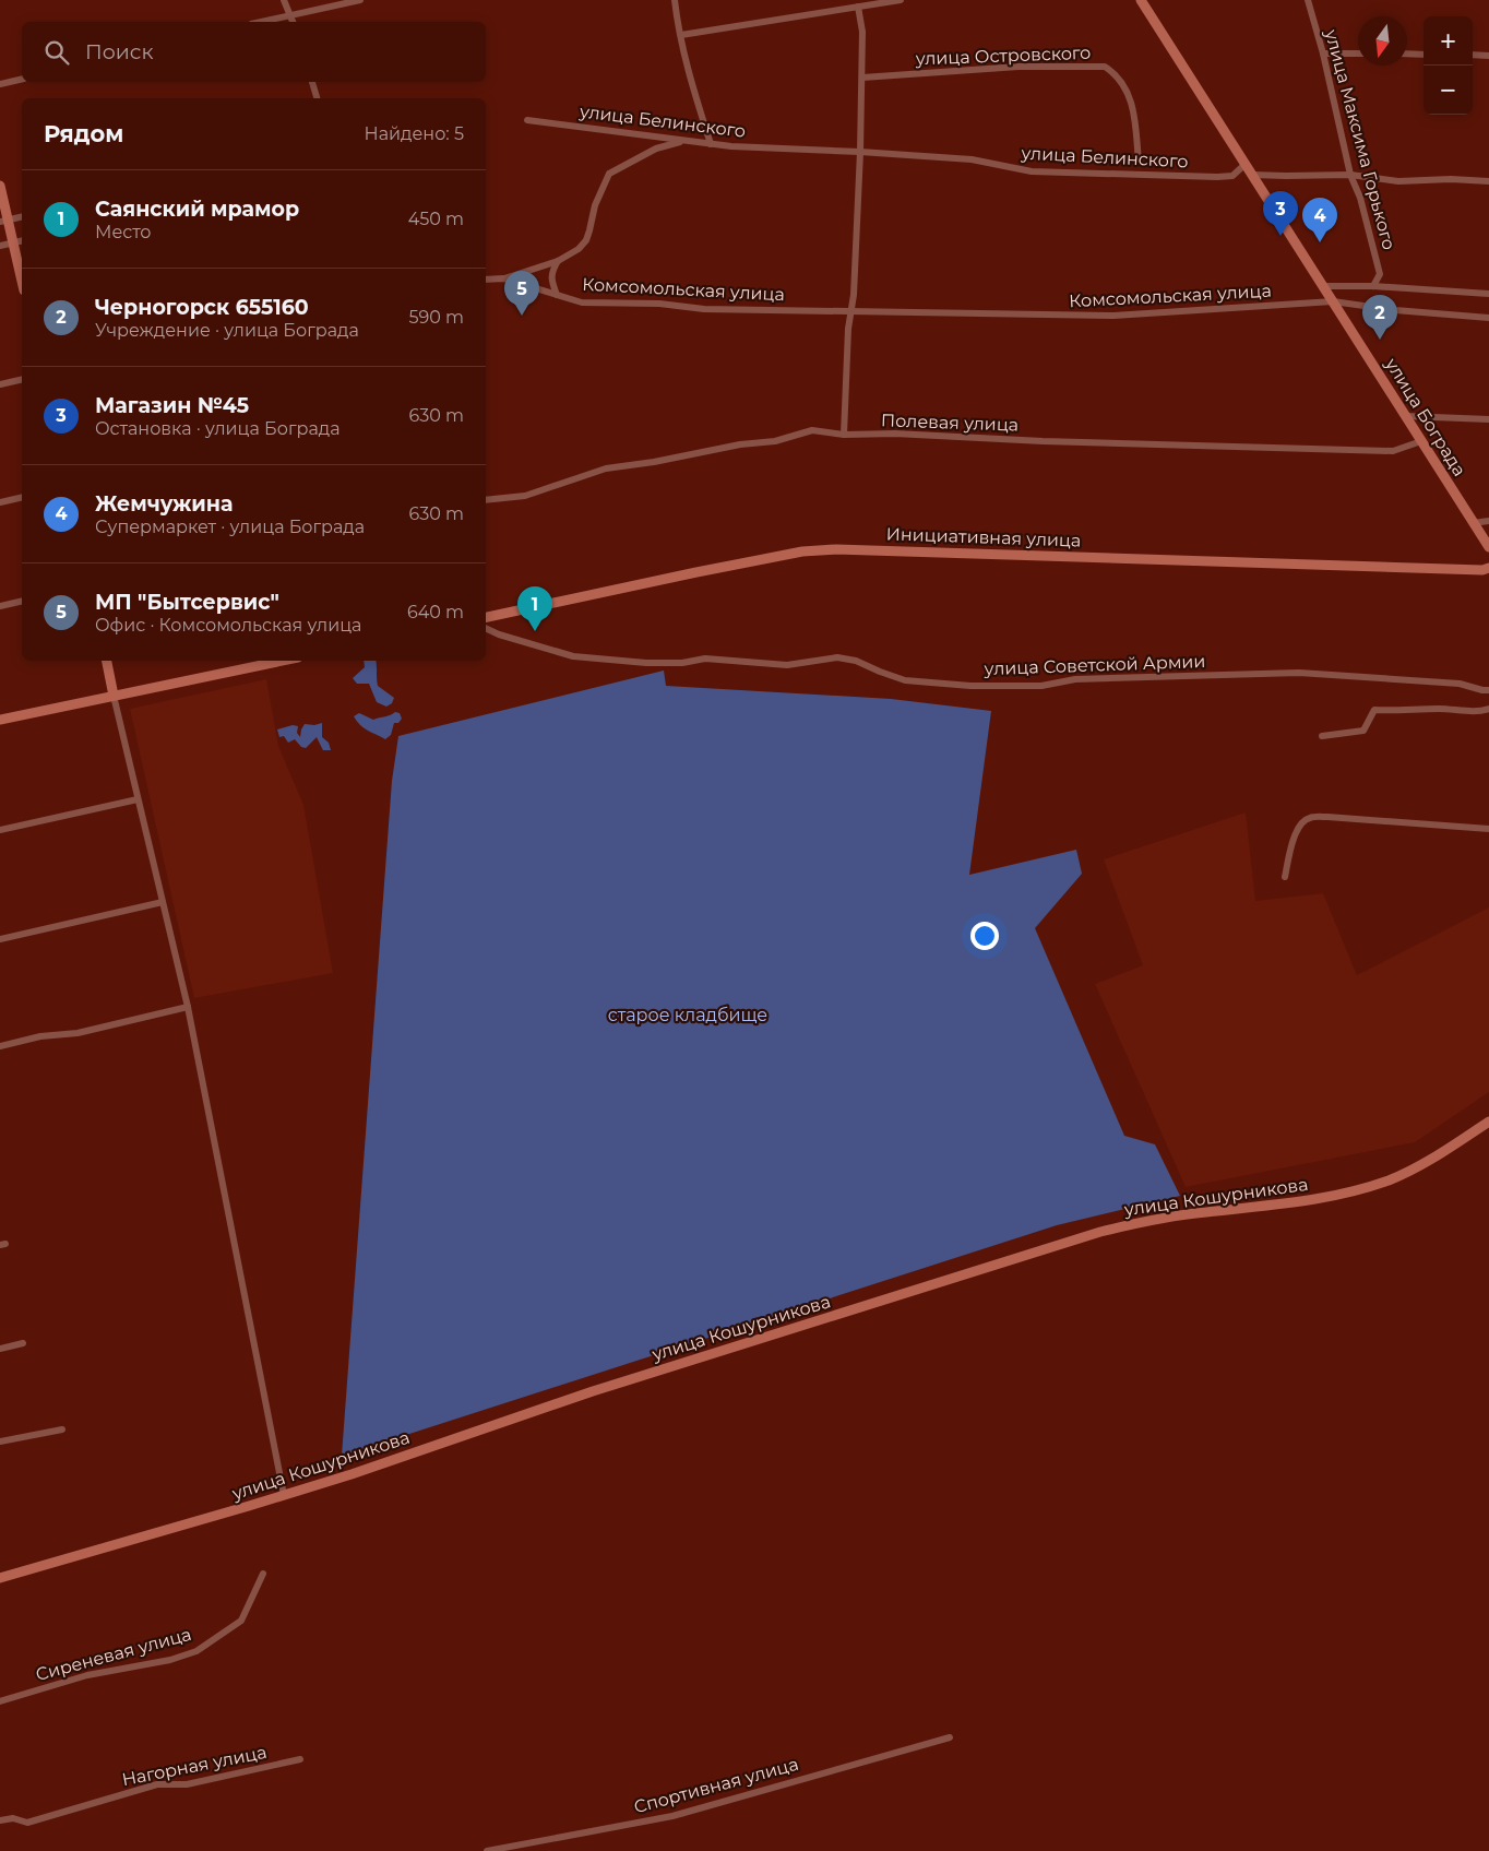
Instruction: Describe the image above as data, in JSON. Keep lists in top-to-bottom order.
{
  "streets": {
    "main road": ["улица Бограда", "Инициативная улица", "улица Кошурникова"],
    "street": [
      "улица Островского",
      "улица Белинского",
      "улица Максима Горького",
      "Комсомольская улица",
      "Полевая улица",
      "улица Советской Армии",
      "Сиреневая улица",
      "Нагорная улица",
      "Спортивная улица"
    ]
  },
  "crossings": [
    ["улица Белинского", "улица Бограда"],
    ["Комсомольская улица", "улица Бограда"],
    ["улица Бограда", "Полевая улица"]
  ],
  "parks": ["старое кладбище"],
  "north": "bottom",
  "page": {
    "map_buttons": ["+", "−"],
    "search": "Поиск",
    "heading": ["Рядом", "Найдено: 5"],
    "list": [
      {
        "mark": "1",
        "name": "Саянский мрамор",
        "note": "Место",
        "value": "450 m"
      },
      {
        "mark": "2",
        "name": "Черногорск 655160",
        "note": "Учреждение · улица Бограда",
        "value": "590 m"
      },
      {
        "mark": "3",
        "name": "Магазин №45",
        "note": "Остановка · улица Бограда",
        "value": "630 m"
      },
      {
        "mark": "4",
        "name": "Жемчужина",
        "note": "Супермаркет · улица Бограда",
        "value": "630 m"
      },
      {
        "mark": "5",
        "name": "МП \"Бытсервис\"",
        "note": "Офис · Комсомольская улица",
        "value": "640 m"
      }
    ],
    "pins": [
      "3",
      "4",
      "5",
      "2",
      "1"
    ]
  }
}
